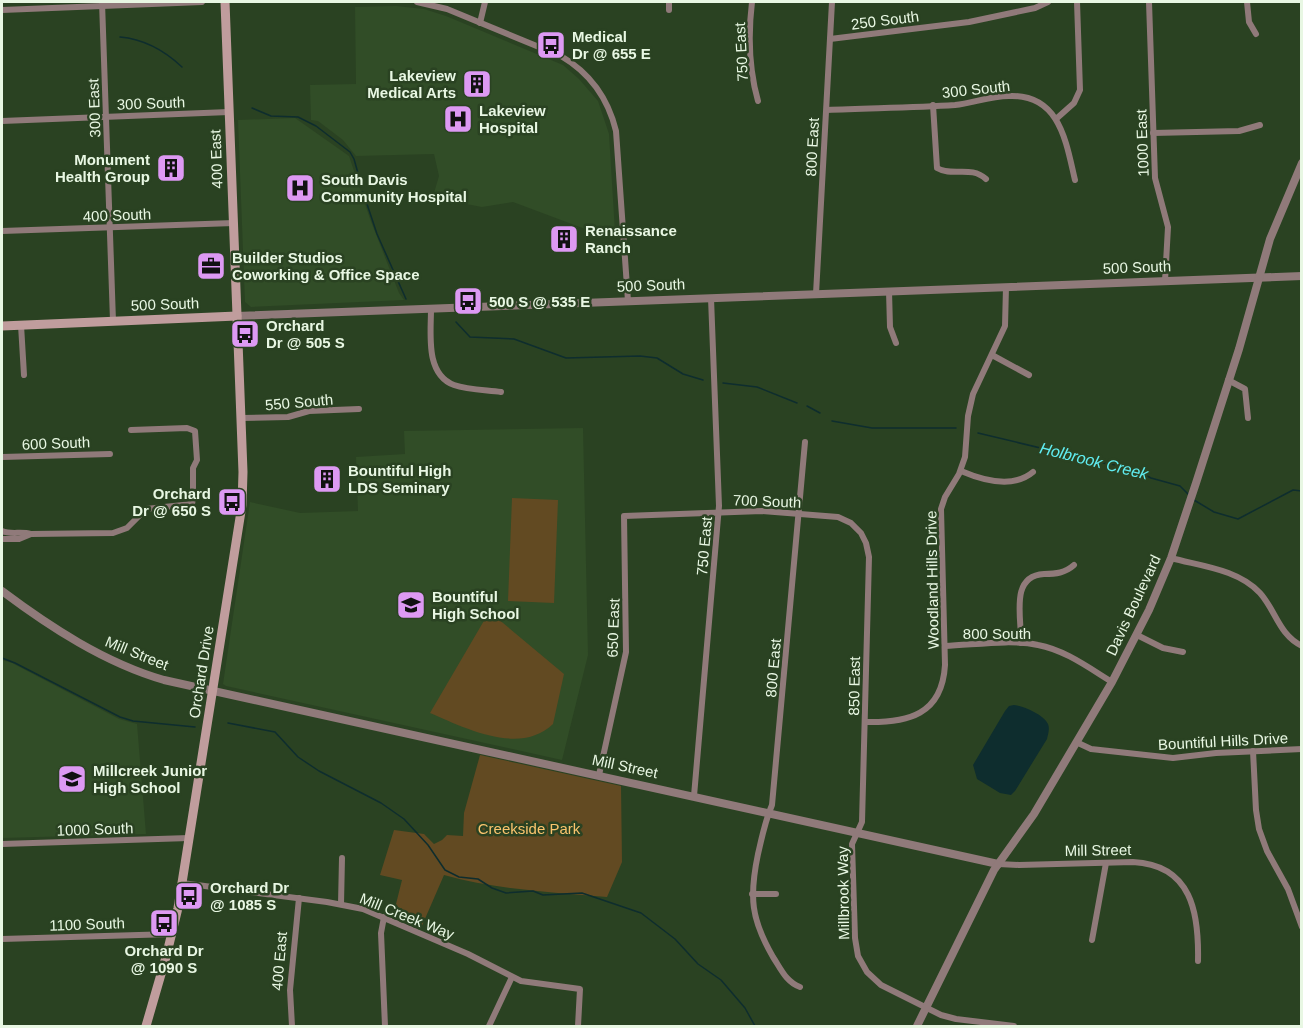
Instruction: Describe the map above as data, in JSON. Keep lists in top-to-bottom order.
{
  "streets": {
    "main road": ["400 East", "500 South", "Orchard Drive"],
    "street": [
      "250 South",
      "750 East",
      "300 South",
      "300 East",
      "1000 East",
      "800 East",
      "400 South",
      "550 South",
      "600 South",
      "700 South",
      "Woodland Hills Drive",
      "Davis Boulevard",
      "650 East",
      "800 South",
      "Mill Street",
      "850 East",
      "Bountiful Hills Drive",
      "1000 South",
      "Millbrook Way",
      "Mill Creek Way",
      "1100 South"
    ]
  },
  "crossings": [
    ["250 South", "800 East"],
    ["750 East", "500 South"],
    ["750 East", "700 South"],
    ["750 East", "Mill Street"],
    ["300 South", "300 East"],
    ["300 South", "800 East"],
    ["300 South", "400 East"],
    ["300 East", "400 South"],
    ["300 East", "500 South"],
    ["1000 East", "500 South"],
    ["800 East", "500 South"],
    ["800 East", "700 South"],
    ["800 East", "Mill Street"],
    ["400 East", "400 South"],
    ["400 East", "500 South"],
    ["400 East", "Orchard Drive"],
    ["400 East", "Mill Creek Way"],
    ["500 South", "Woodland Hills Drive"],
    ["500 South", "Davis Boulevard"],
    ["500 South", "Orchard Drive"],
    ["550 South", "Orchard Drive"],
    ["700 South", "650 East"],
    ["700 South", "850 East"],
    ["Woodland Hills Drive", "800 South"],
    ["Woodland Hills Drive", "850 East"],
    ["Davis Boulevard", "800 South"],
    ["Davis Boulevard", "Mill Street"],
    ["Davis Boulevard", "Bountiful Hills Drive"],
    ["Davis Boulevard", "Millbrook Way"],
    ["650 East", "Mill Street"],
    ["Mill Street", "Orchard Drive"],
    ["Mill Street", "850 East"],
    ["Mill Street", "Millbrook Way"],
    ["Orchard Drive", "1000 South"],
    ["Orchard Drive", "Mill Creek Way"],
    ["Orchard Drive", "1100 South"],
    ["850 East", "Millbrook Way"]
  ],
  "water": ["Holbrook Creek"],
  "parks": ["Creekside Park"],
  "places": {
    "bus stop": [
      "Medical Dr @ 655 E",
      "500 S @ 535 E",
      "Orchard Dr @ 505 S",
      "Orchard Dr @ 650 S",
      "Orchard Dr @ 1085 S",
      "Orchard Dr @ 1090 S"
    ],
    "building": [
      "Lakeview Medical Arts",
      "Monument Health Group",
      "Renaissance Ranch",
      "Bountiful High LDS Seminary"
    ],
    "hospital": ["Lakeview Hospital", "South Davis Community Hospital"],
    "office": ["Builder Studios Coworking & Office Space"],
    "school or university": ["Bountiful High School", "Millcreek Junior High School"]
  }
}
